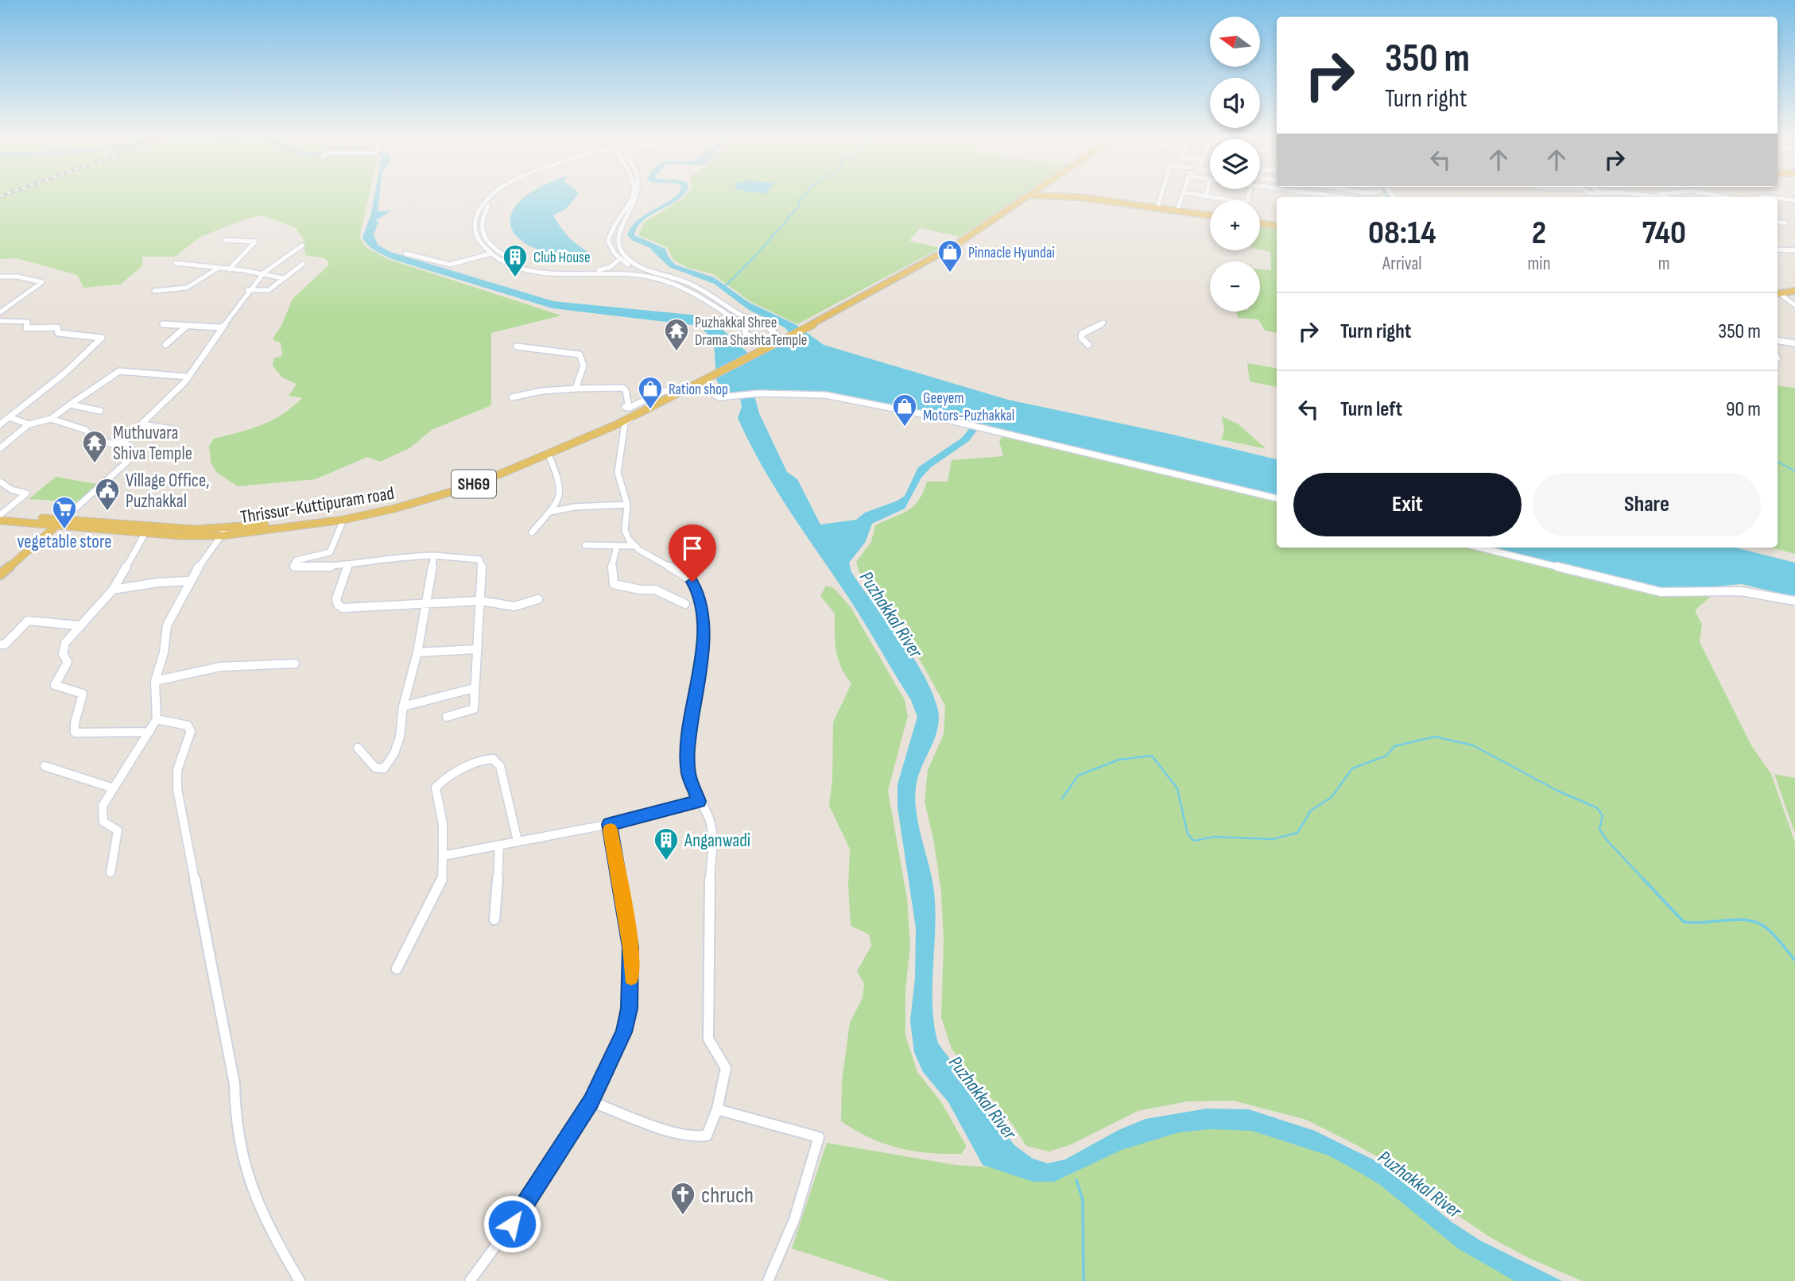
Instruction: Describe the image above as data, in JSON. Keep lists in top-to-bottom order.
{
  "streets": {
    "main road": ["SH69", "Thrissur-Kuttipuram road"]
  },
  "water": ["Puzhakkal River"],
  "places": {
    "shop": ["Pinnacle Hyundai", "Ration shop", "Geeyem Motors-Puzhakkal"],
    "building": ["Club House", "Anganwadi"],
    "temple": ["Puzhakkal Shree Drama ShashtaTemple", "Muthuvara Shiva Temple"],
    "public building": ["Village Office, Puzhakkal"],
    "supermarket": ["vegetable store"],
    "church": ["chruch"]
  },
  "north": "left",
  "page": {
    "map_buttons": ["+", "−"],
    "turn": ["350 m", "Turn right"],
    "eta": [
      "08:14",
      "Arrival",
      "2",
      "min",
      "740",
      "m"
    ],
    "list": [
      {
        "name": "Turn right",
        "value": "350 m"
      },
      {
        "name": "Turn left",
        "value": "90 m"
      }
    ],
    "buttons": ["Exit", "Share"]
  }
}
